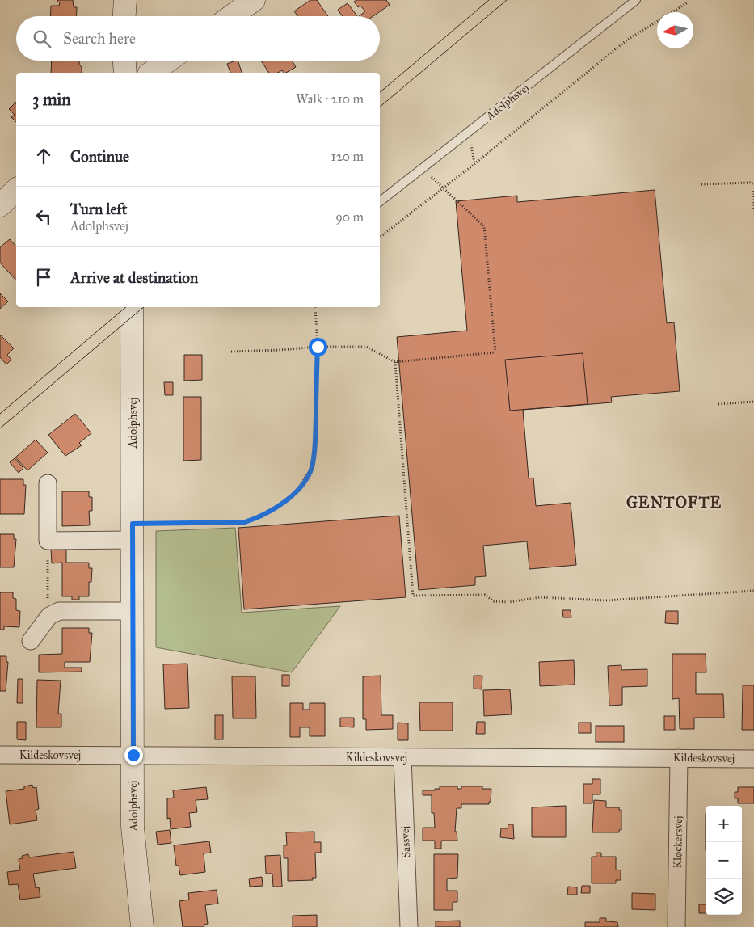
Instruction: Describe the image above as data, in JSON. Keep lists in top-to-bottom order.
{
  "streets": {
    "street": [
      "Adolphsvej",
      "Kildeskovsvej",
      "Sassvej",
      "Kløckersvej"
    ]
  },
  "crossings": [
    ["Adolphsvej", "Kildeskovsvej"],
    ["Kildeskovsvej", "Sassvej"],
    ["Kildeskovsvej", "Kløckersvej"]
  ],
  "districts": ["GENTOFTE"],
  "north": "left",
  "page": {
    "search": "Search here",
    "heading": ["3 min", "Walk · 210 m"],
    "list": [
      ["Continue", "120 m"],
      ["Turn left", "Adolphsvej", "90 m"],
      "Arrive at destination"
    ],
    "map_buttons": ["+", "−"]
  }
}
